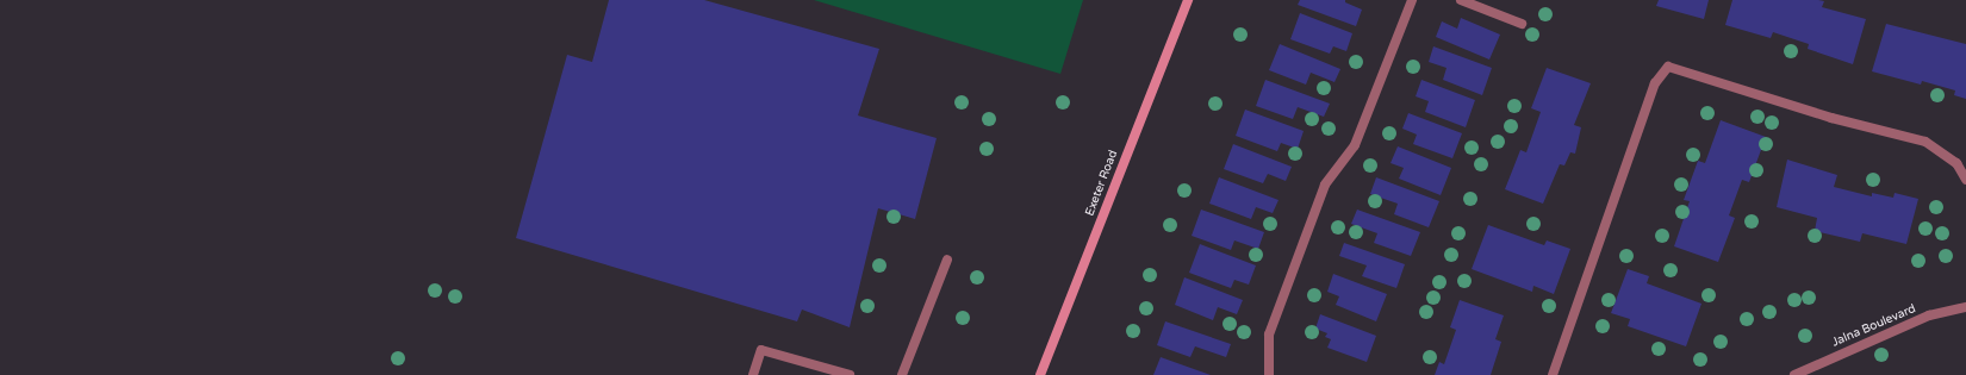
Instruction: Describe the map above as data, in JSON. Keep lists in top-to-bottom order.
{
  "streets": {
    "main road": ["Exeter Road"],
    "street": ["Jalna Boulevard"]
  }
}
